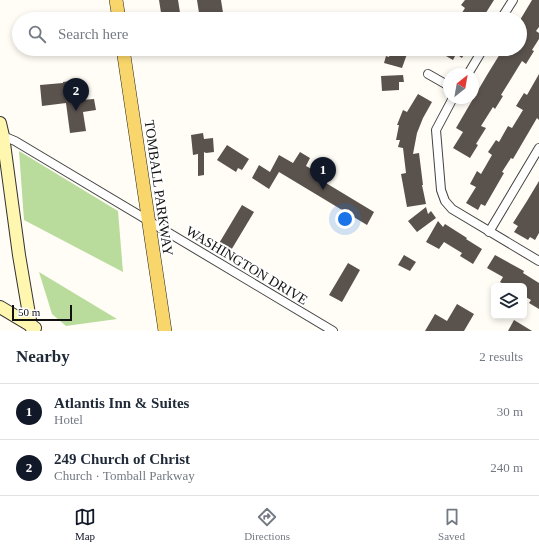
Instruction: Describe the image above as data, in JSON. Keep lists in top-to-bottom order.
{
  "streets": {
    "main road": ["TOMBALL PARKWAY"],
    "street": ["WASHINGTON DRIVE"]
  },
  "crossings": [
    ["TOMBALL PARKWAY", "WASHINGTON DRIVE"]
  ],
  "scale_bar": "50 m",
  "north": "top right",
  "page": {
    "search": "Search here",
    "pins": ["2", "1"],
    "scale": "50 m",
    "heading": ["Nearby", "2 results"],
    "list": [
      {
        "mark": "1",
        "name": "Atlantis Inn & Suites",
        "note": "Hotel",
        "value": "30 m"
      },
      {
        "mark": "2",
        "name": "249 Church of Christ",
        "note": "Church · Tomball Parkway",
        "value": "240 m"
      }
    ],
    "nav": ["Map", "Directions", "Saved"]
  }
}
